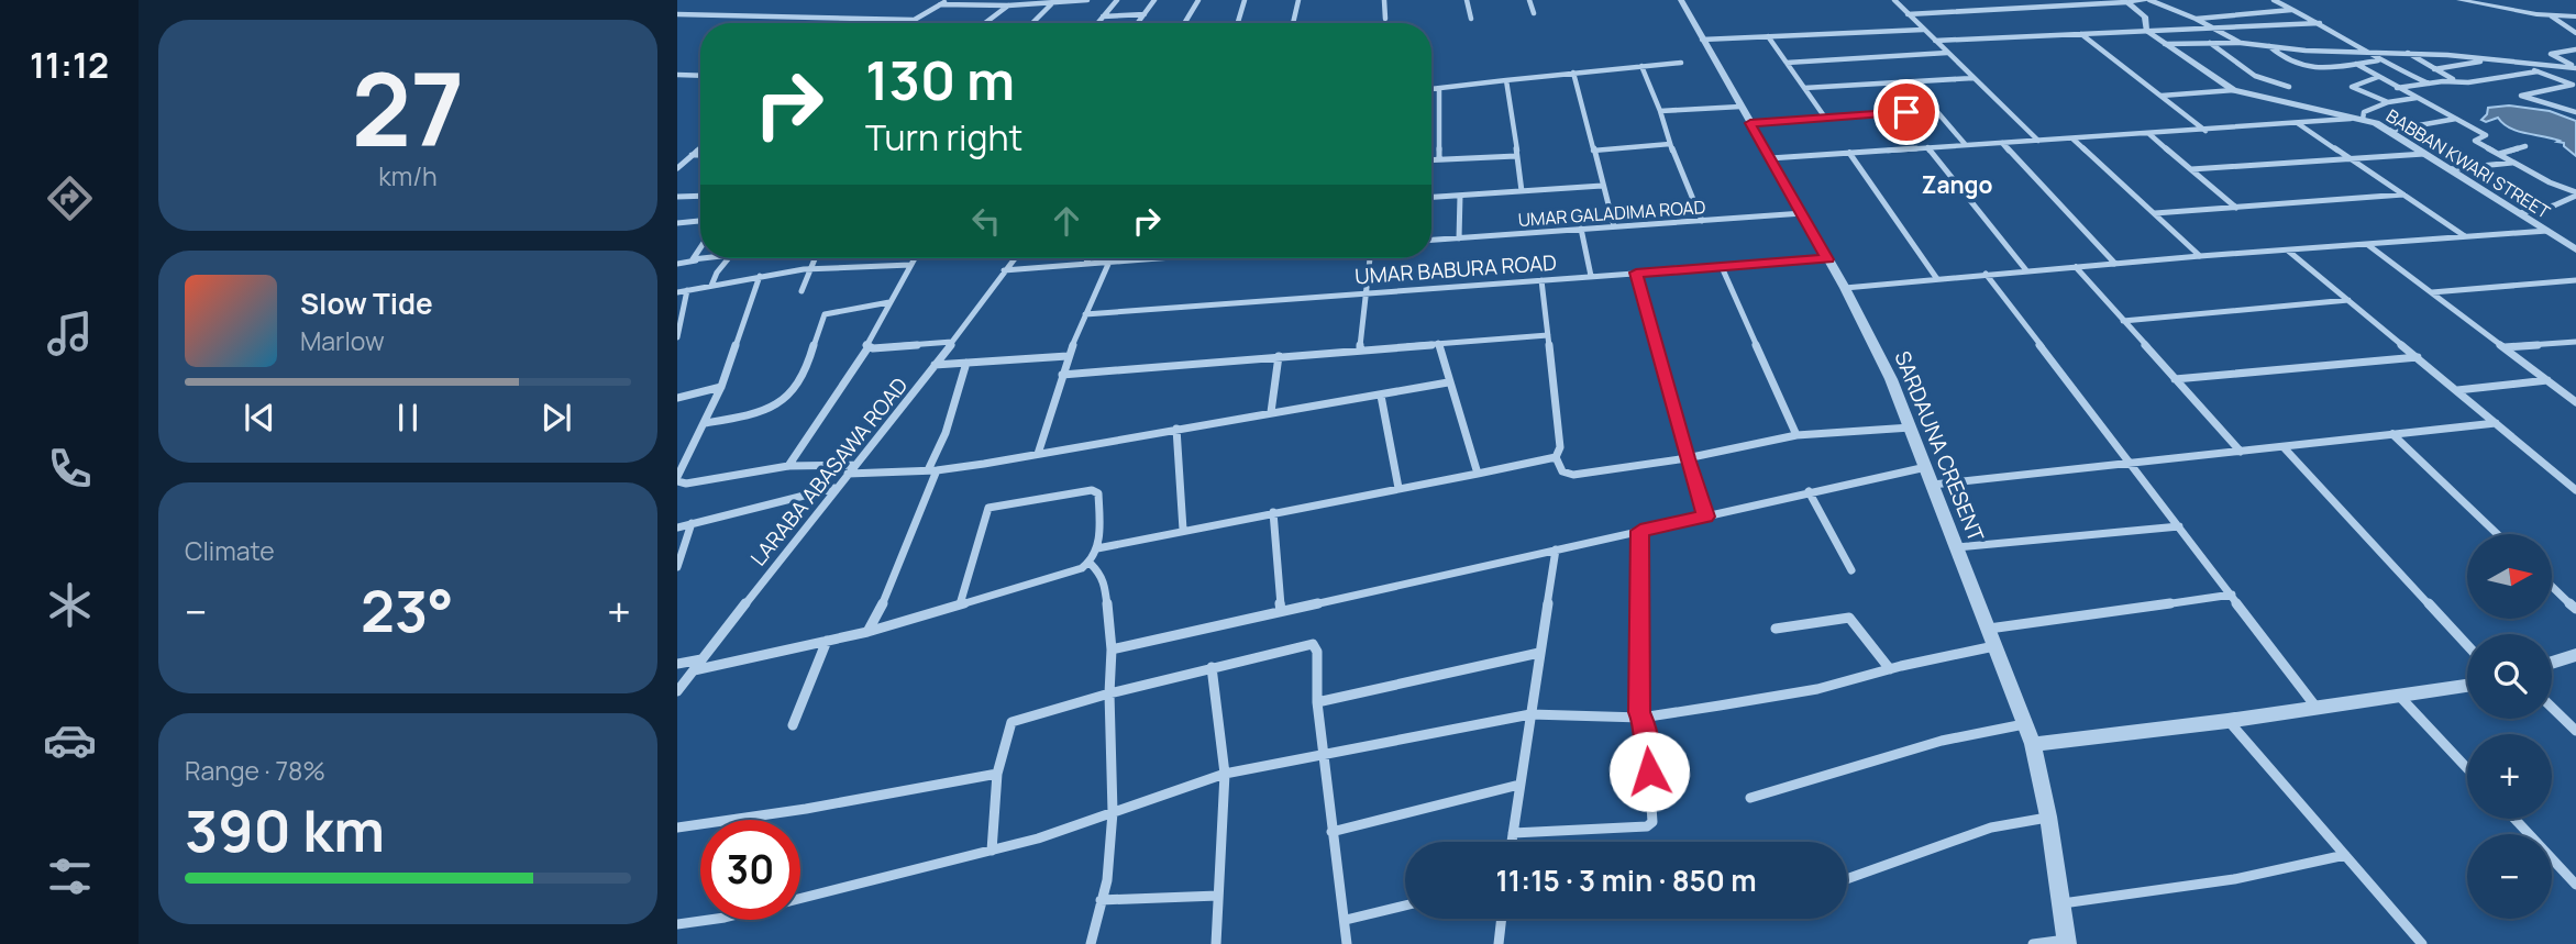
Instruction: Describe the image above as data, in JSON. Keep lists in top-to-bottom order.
{
  "streets": {
    "street": [
      "BABBAN KWARI STREET",
      "UMAR GALADIMA ROAD",
      "UMAR BABURA ROAD",
      "SARDAUNA CRESENT",
      "LARABA ABASAWA ROAD"
    ]
  },
  "crossings": [
    ["UMAR GALADIMA ROAD", "SARDAUNA CRESENT"],
    ["UMAR BABURA ROAD", "SARDAUNA CRESENT"]
  ],
  "districts": ["Zango"],
  "north": "right",
  "page": {
    "tabs": "11:12",
    "tile": [
      ["27", "km/h"],
      "Climate",
      ["Range · 78%", "390 km"]
    ],
    "turn": ["130 m", "Turn right"],
    "song": ["Slow Tide", "Marlow"],
    "map_buttons": ["+", "−"],
    "heat": ["−", "23°", "+"],
    "limit": "30",
    "trip": "11:15 · 3 min · 850 m"
  }
}
